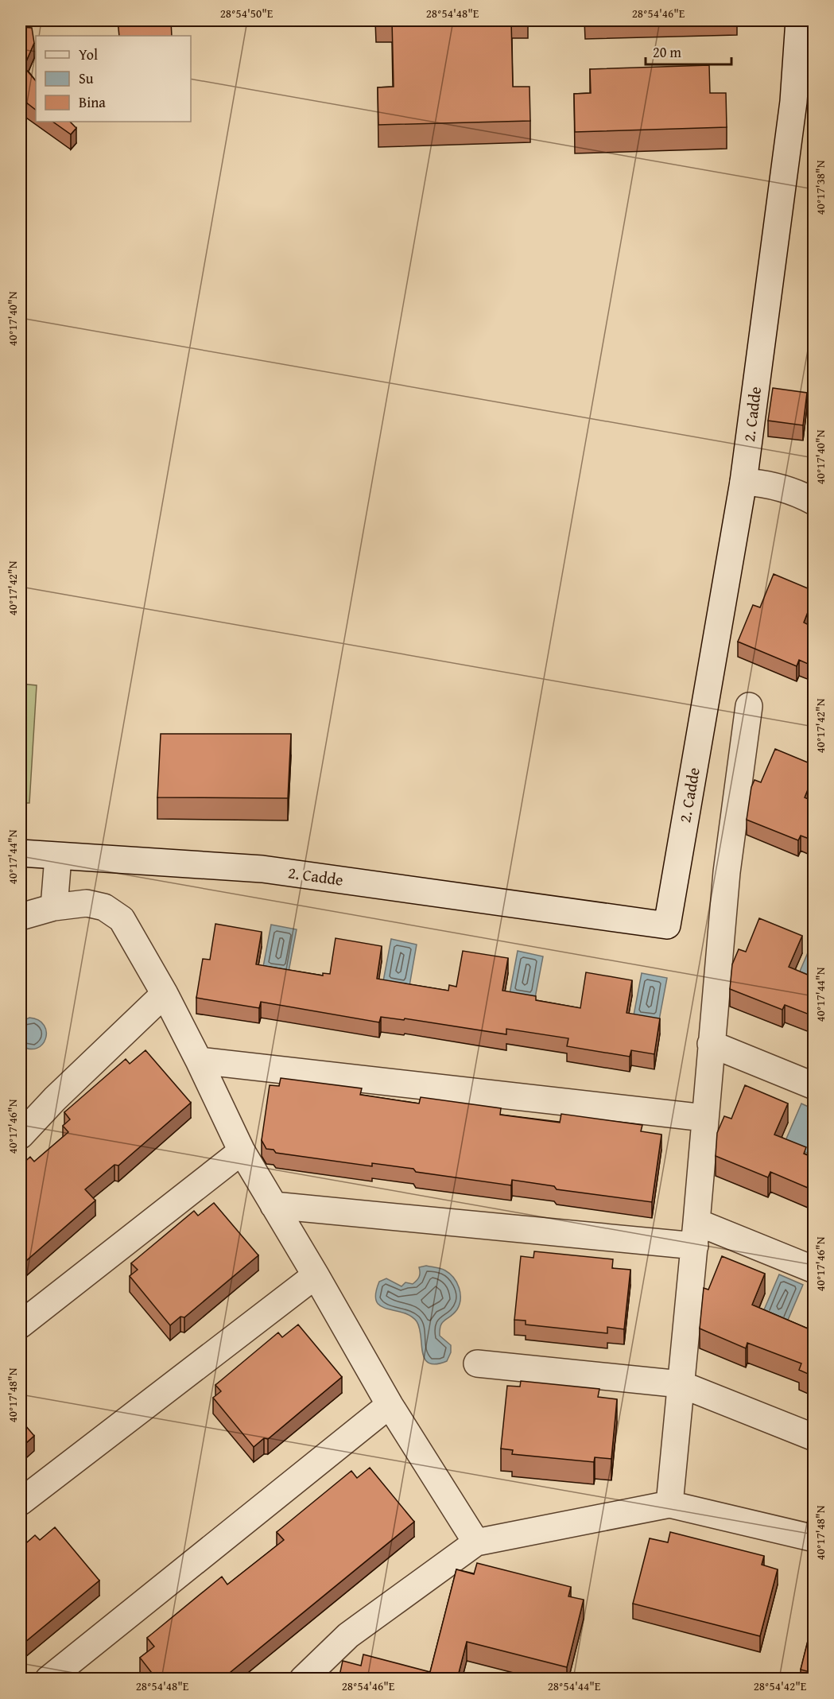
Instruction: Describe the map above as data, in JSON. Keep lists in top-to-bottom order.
{
  "streets": {
    "street": ["2. Cadde"]
  },
  "legend": ["Yol", "Su", "Bina"],
  "scale_bar": "20 m",
  "coordinates": [
    "28°54'50\"E",
    "28°54'48\"E",
    "28°54'46\"E",
    "40°17'38\"N",
    "40°17'40\"N",
    "40°17'42\"N",
    "40°17'44\"N",
    "40°17'46\"N",
    "40°17'48\"N",
    "28°54'44\"E",
    "28°54'42\"E"
  ]
}
